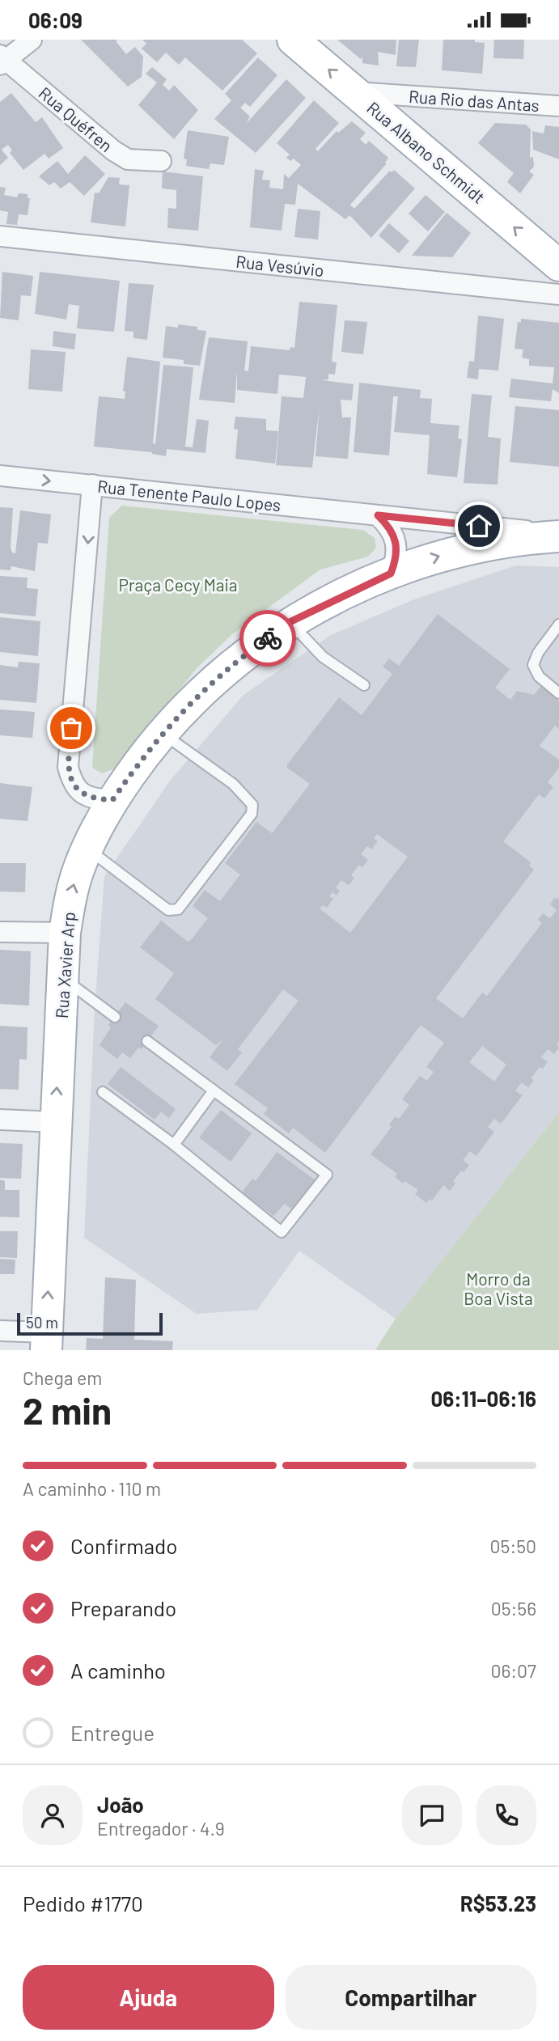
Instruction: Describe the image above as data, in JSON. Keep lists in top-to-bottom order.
{
  "streets": {
    "main road": ["Rua Albano Schmidt", "Rua Xavier Arp"],
    "street": [
      "Rua Rio das Antas",
      "Rua Quéfren",
      "Rua Vesúvio",
      "Rua Tenente Paulo Lopes"
    ]
  },
  "crossings": [
    ["Rua Rio das Antas", "Rua Albano Schmidt"],
    ["Rua Tenente Paulo Lopes", "Rua Xavier Arp"]
  ],
  "one_way": ["Rua Albano Schmidt", "Rua Xavier Arp"],
  "parks": ["Praça Cecy Maia", "Morro da Boa Vista"],
  "scale_bar": "50 m",
  "page": {
    "status": "06:09",
    "scale": "50 m",
    "heading": ["2 min", "Chega em", "06:11–06:16"],
    "panel": [
      "João",
      "Entregador · 4.9",
      "Pedido #1770",
      "R$53.23"
    ],
    "bar": "A caminho · 110 m",
    "list": [
      ["Confirmado", "05:50"],
      ["Preparando", "05:56"],
      ["A caminho", "06:07"],
      "Entregue"
    ],
    "buttons": ["Ajuda", "Compartilhar"]
  }
}
